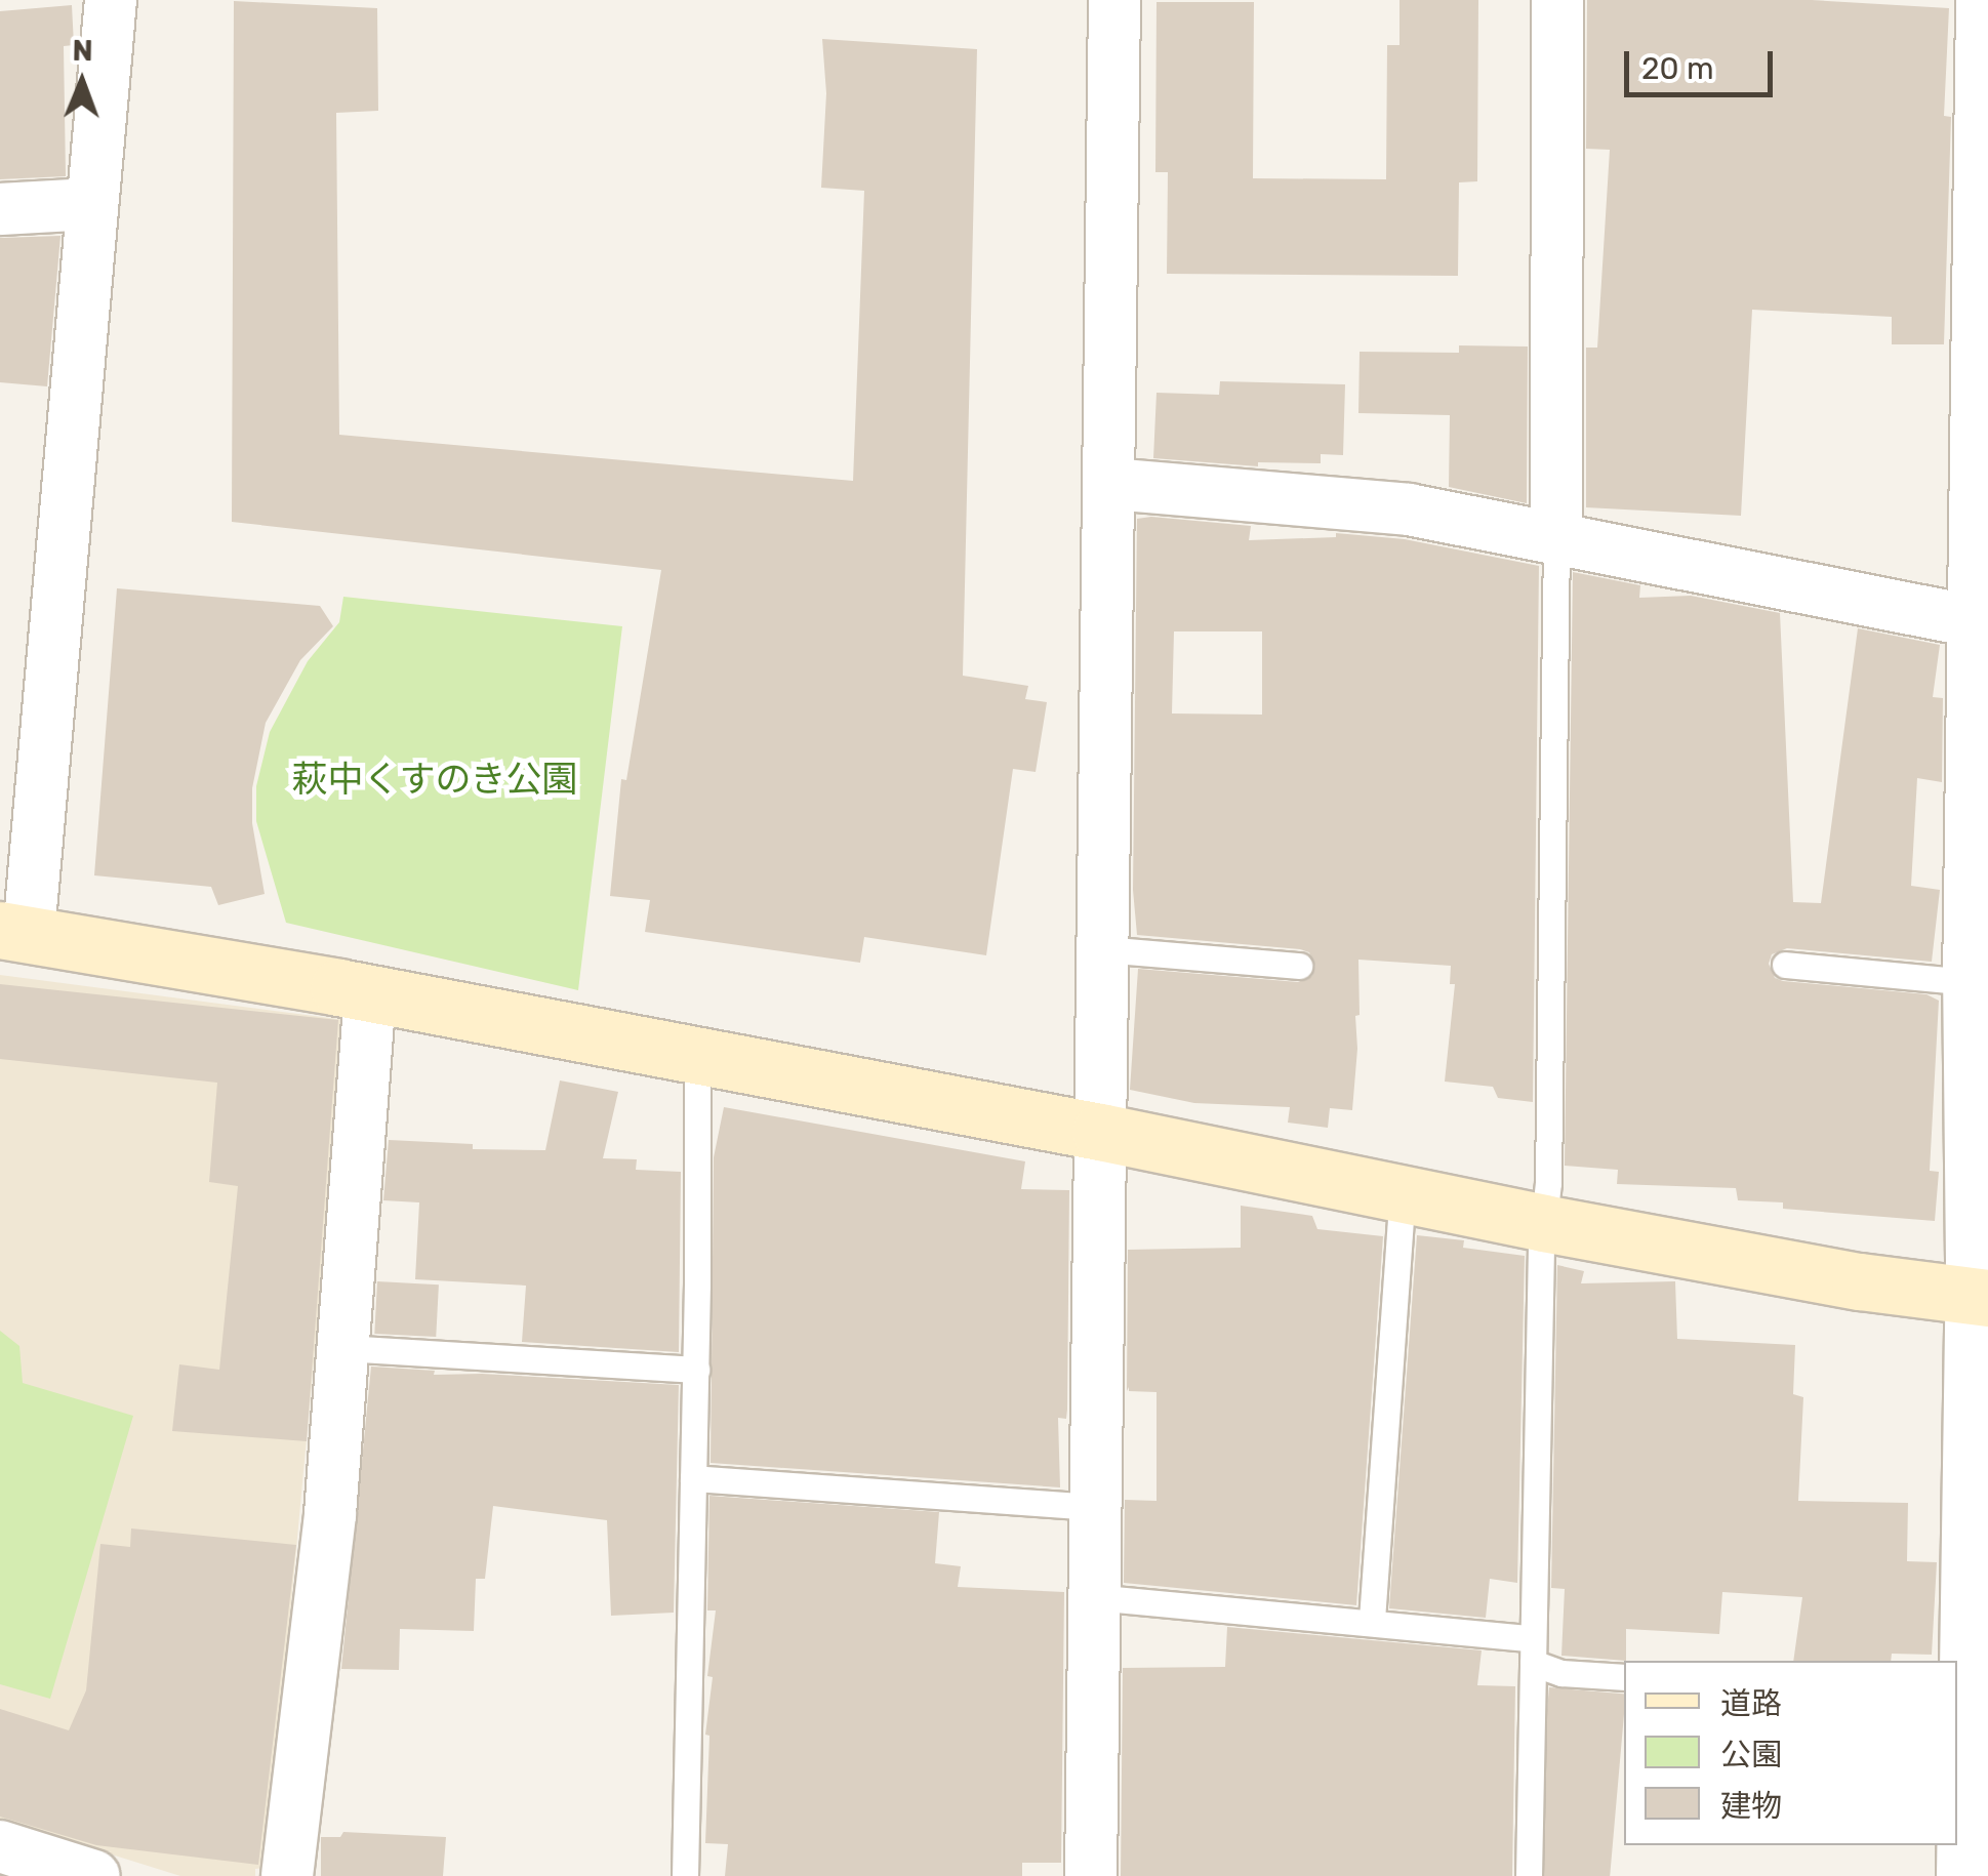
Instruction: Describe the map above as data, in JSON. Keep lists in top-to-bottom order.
{
  "parks": ["萩中くすのき公園"],
  "legend": ["道路", "公園", "建物"],
  "scale_bar": "20 m",
  "north": "top"
}
